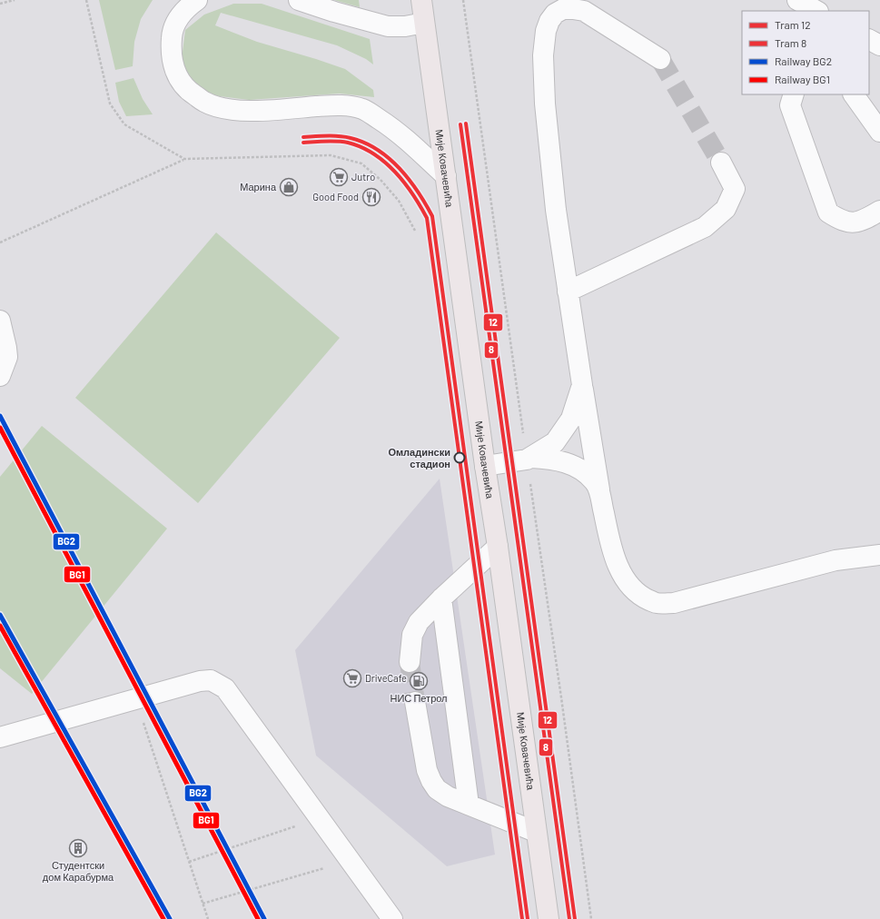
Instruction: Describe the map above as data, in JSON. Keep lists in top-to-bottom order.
{
  "streets": {
    "main road": ["Мије Ковачевића"]
  },
  "places": {
    "supermarket": ["Jutro", "DriveCafe"],
    "shop": ["Марина"],
    "restaurant": ["Good Food"],
    "other": ["Омладински стадион"],
    "fuel station": ["НИС Петрол"],
    "building": ["Студентски дом Карабурма"]
  },
  "lines": [
    "tram line 12",
    "tram line 8",
    "rail line BG2",
    "rail line BG1"
  ],
  "legend": [
    "Tram 12",
    "Tram 8",
    "Railway BG2",
    "Railway BG1"
  ]
}
